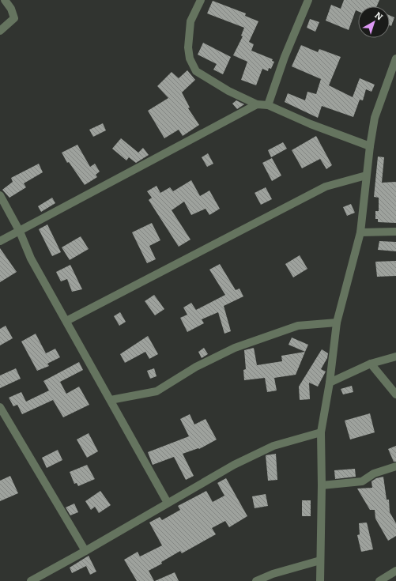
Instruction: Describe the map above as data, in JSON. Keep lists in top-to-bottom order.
{
  "north": "top right"
}
